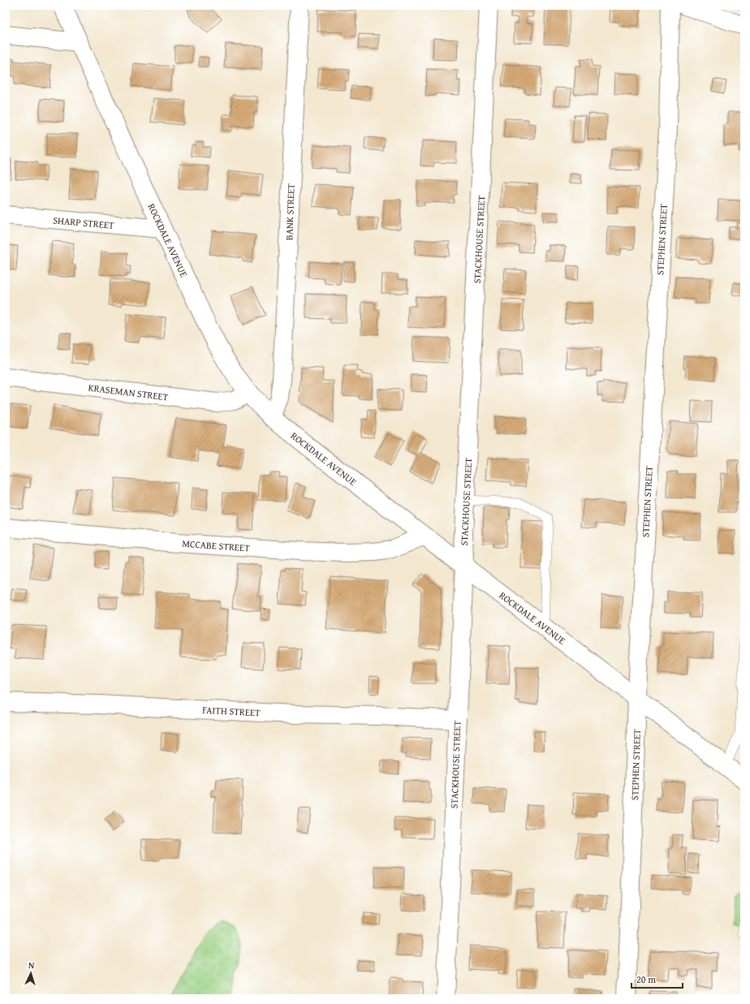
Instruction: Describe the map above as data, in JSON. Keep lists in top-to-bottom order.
{
  "streets": {
    "street": [
      "BANK STREET",
      "SHARP STREET",
      "STACKHOUSE STREET",
      "STEPHEN STREET",
      "ROCKDALE AVENUE",
      "KRASEMAN STREET",
      "MCCABE STREET",
      "FAITH STREET"
    ]
  },
  "crossings": [
    ["BANK STREET", "ROCKDALE AVENUE"],
    ["SHARP STREET", "ROCKDALE AVENUE"],
    ["STACKHOUSE STREET", "ROCKDALE AVENUE"],
    ["STACKHOUSE STREET", "FAITH STREET"],
    ["STEPHEN STREET", "ROCKDALE AVENUE"],
    ["ROCKDALE AVENUE", "KRASEMAN STREET"],
    ["ROCKDALE AVENUE", "MCCABE STREET"]
  ],
  "scale_bar": "20 m",
  "north": "top"
}
